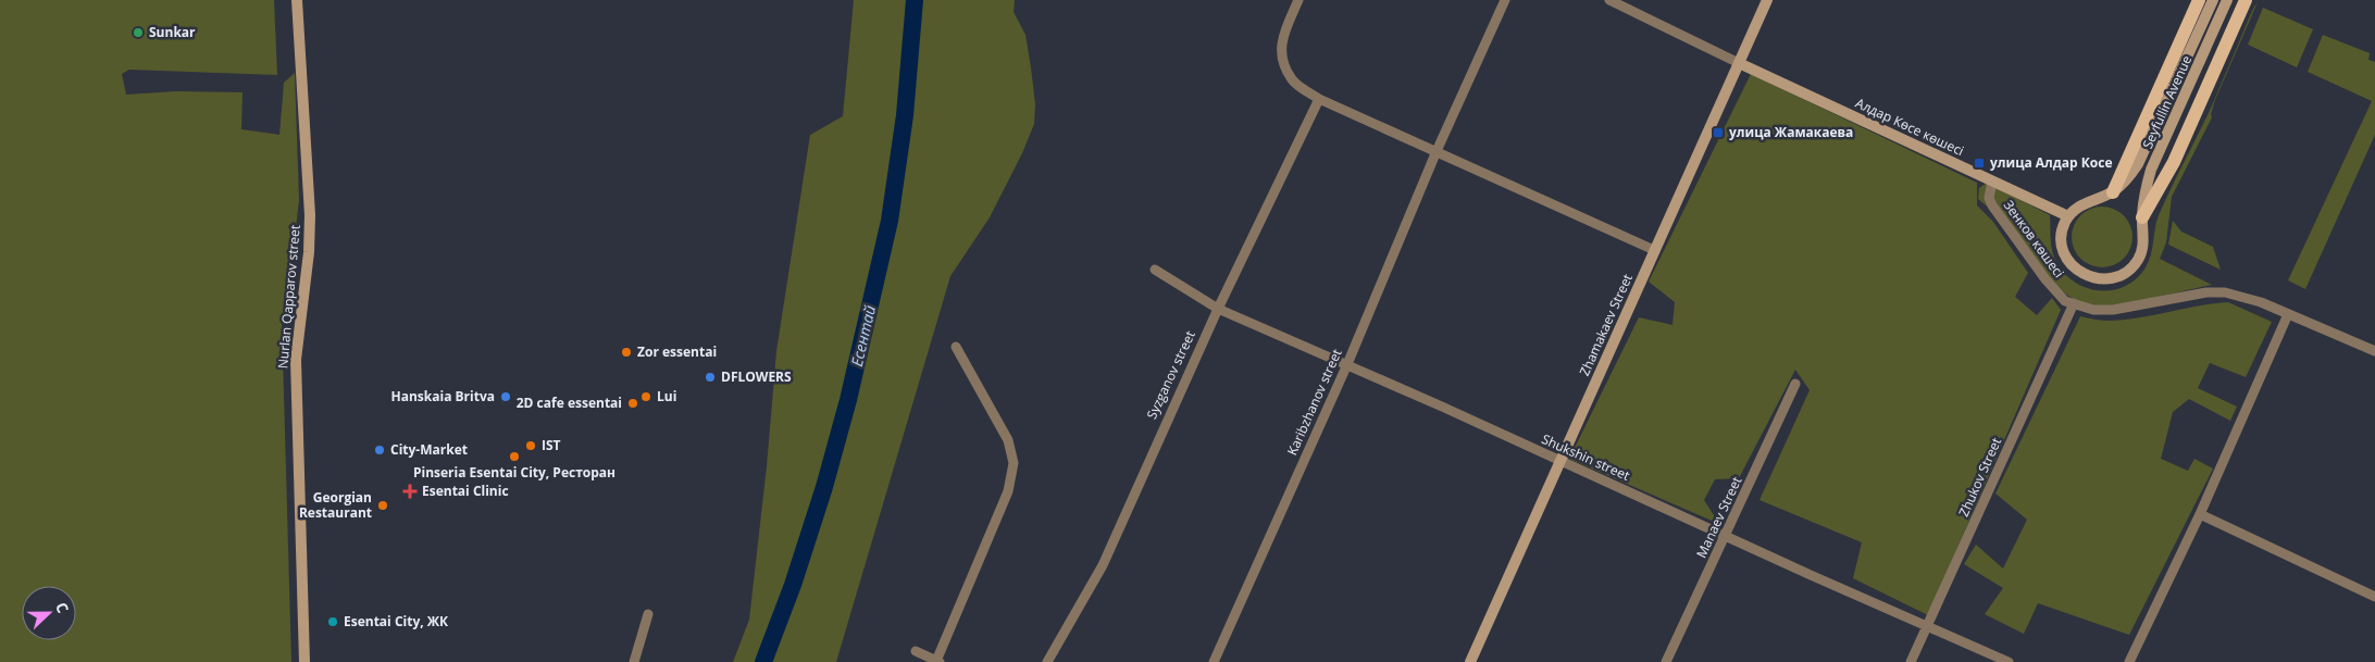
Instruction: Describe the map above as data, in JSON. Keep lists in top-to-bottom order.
{
  "streets": {
    "street": [
      "Seyfullin Avenue",
      "Алдар Көсе көшесі",
      "Зенков көшесі",
      "Nurlan Qapparov street",
      "Zhamakaev Street",
      "Syzganov street",
      "Karibzhanov street",
      "Shukshin street",
      "Zhukov Street",
      "Manaev Street"
    ]
  },
  "crossings": [
    ["Seyfullin Avenue", "Алдар Көсе көшесі"],
    ["Алдар Көсе көшесі", "Зенков көшесі"],
    ["Алдар Көсе көшесі", "Zhamakaev Street"],
    ["Зенков көшесі", "Zhukov Street"],
    ["Zhamakaev Street", "Shukshin street"],
    ["Syzganov street", "Shukshin street"],
    ["Karibzhanov street", "Shukshin street"],
    ["Shukshin street", "Zhukov Street"],
    ["Shukshin street", "Manaev Street"]
  ],
  "water": ["Есентай"],
  "places": {
    "other": [
      "Sunkar",
      "Zor essentai",
      "DFLOWERS",
      "Hanskaia Britva",
      "Lui",
      "2D cafe essentai",
      "IST",
      "City-Market",
      "Pinseria Esentai City, Ресторан",
      "Georgian Restaurant",
      "Esentai City, ЖК"
    ],
    "transit": ["улица Жамакаева", "улица Алдар Косе"],
    "health": ["Esentai Clinic"]
  },
  "north": "right"
}
